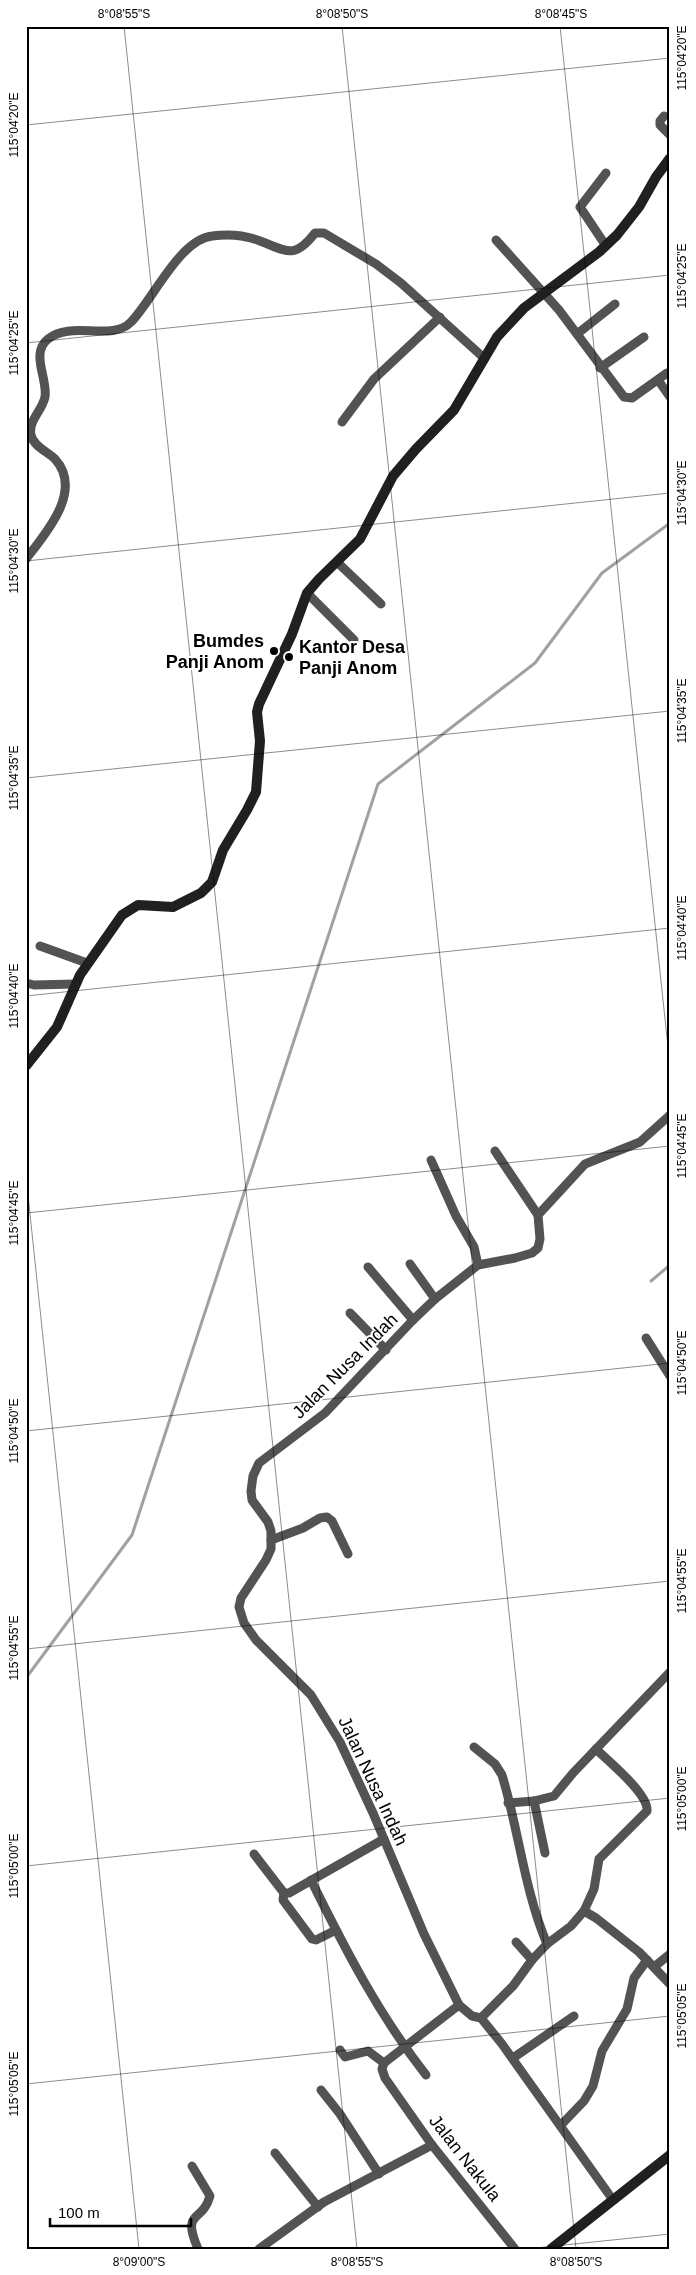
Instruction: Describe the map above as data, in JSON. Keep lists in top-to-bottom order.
{
  "streets": {
    "street": ["Jalan Nusa Indah", "Jalan Nakula"]
  },
  "places": ["Bumdes Panji Anom", "Kantor Desa Panji Anom"],
  "scale_bar": "100 m",
  "coordinates": [
    "8°08'55\"S",
    "8°08'50\"S",
    "8°08'45\"S",
    "115°04'20\"E",
    "115°04'25\"E",
    "115°04'30\"E",
    "115°04'35\"E",
    "115°04'40\"E",
    "115°04'45\"E",
    "115°04'50\"E",
    "115°04'55\"E",
    "115°05'00\"E",
    "115°05'05\"E",
    "8°09'00\"S"
  ]
}
